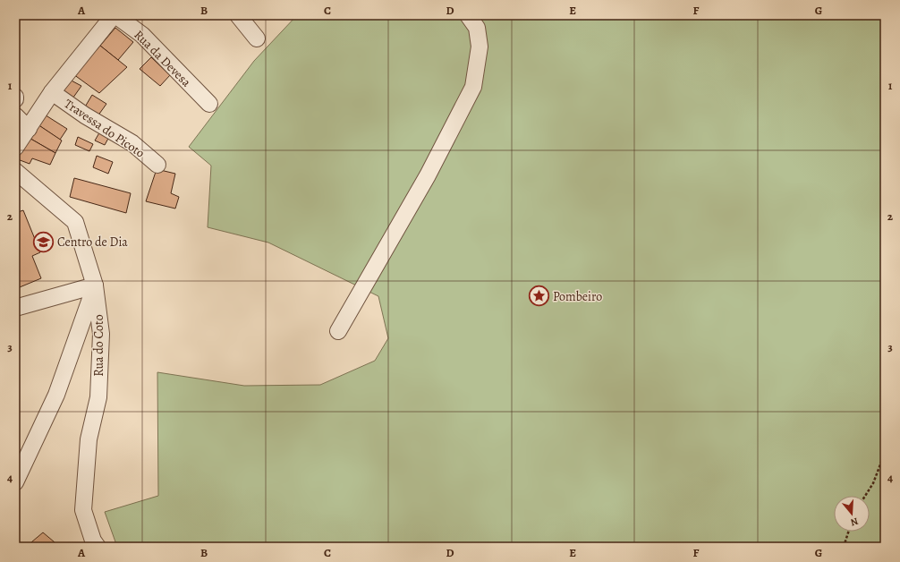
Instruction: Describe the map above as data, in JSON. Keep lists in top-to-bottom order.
{
  "streets": {
    "street": ["Rua da Devesa", "Travessa do Picoto", "Rua do Coto"]
  },
  "places": {
    "school or university": ["Centro de Dia"],
    "place": ["Pombeiro"]
  },
  "north": "bottom",
  "grid": {
    "columns": [
      "A",
      "B",
      "C",
      "D",
      "E",
      "F",
      "G"
    ],
    "rows": [
      "1",
      "2",
      "3",
      "4"
    ]
  }
}
